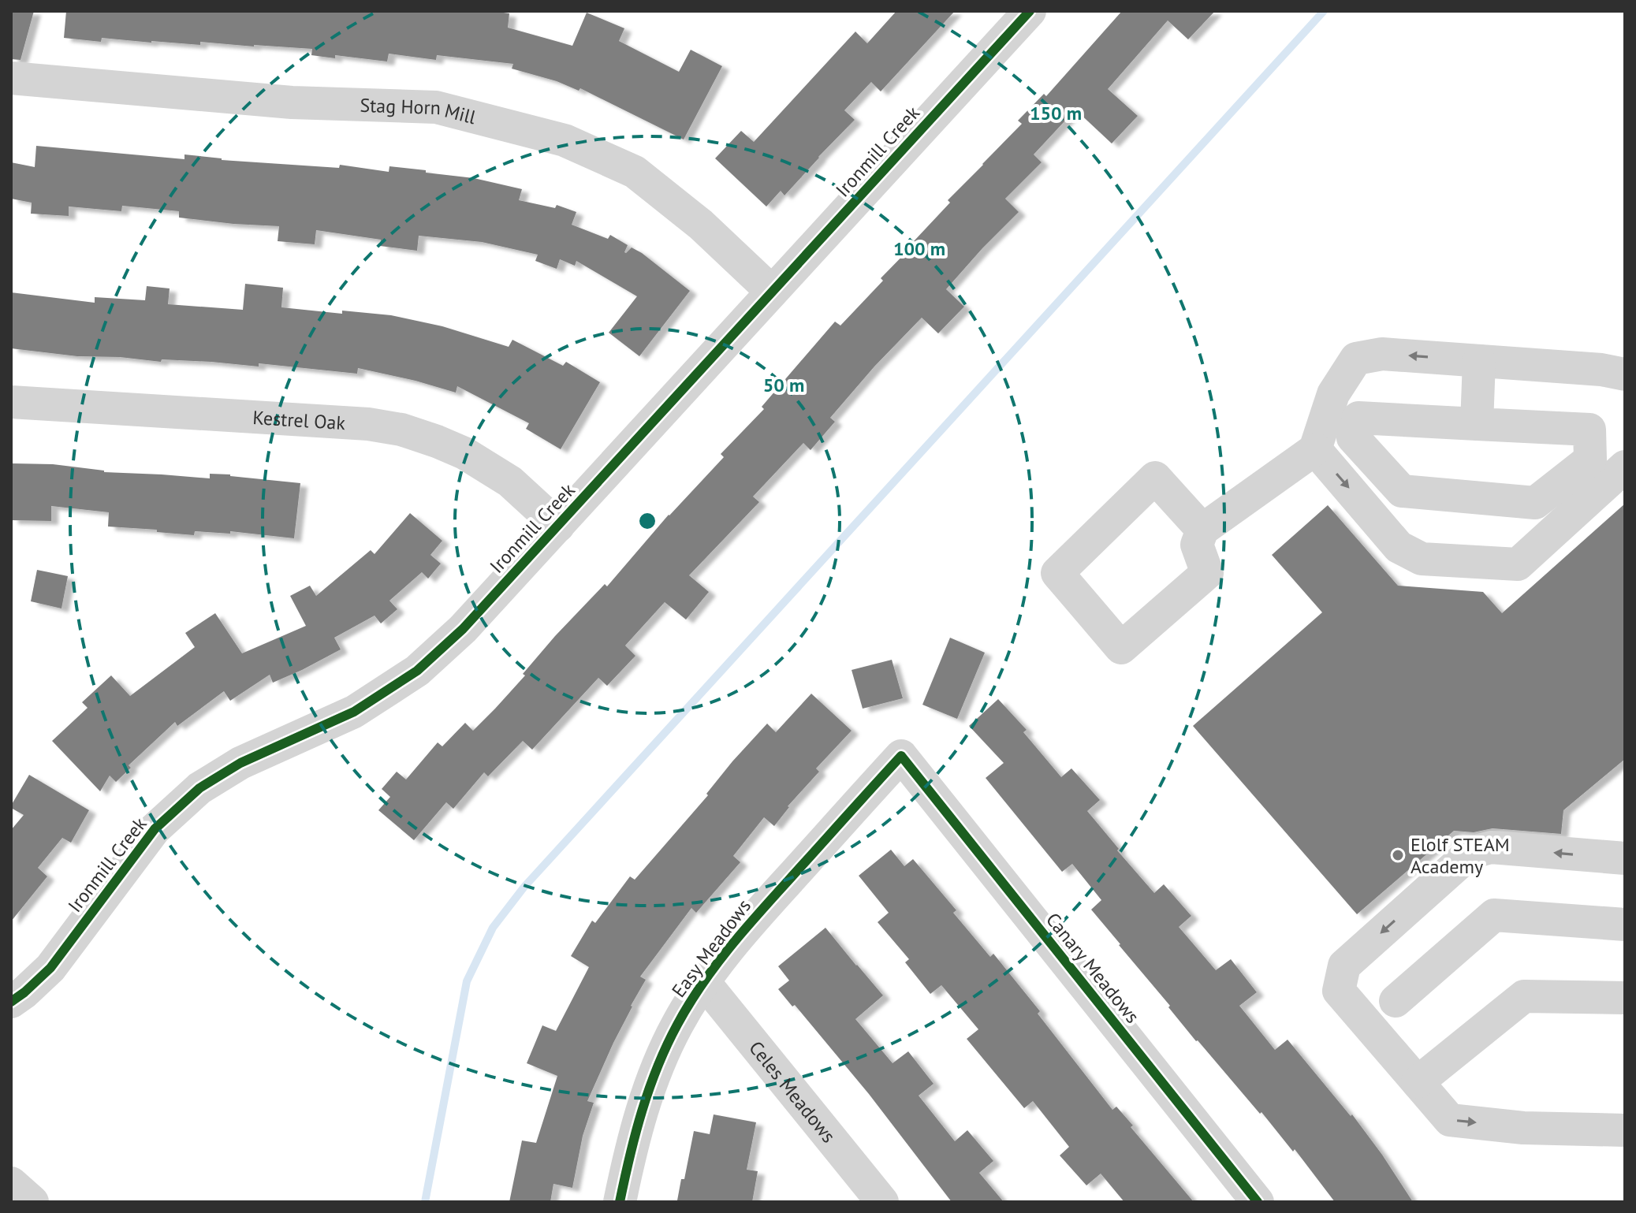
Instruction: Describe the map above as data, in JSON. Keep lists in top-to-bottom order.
{
  "streets": {
    "street": [
      "Stag Horn Mill",
      "Ironmill Creek",
      "Kestrel Oak",
      "Easy Meadows",
      "Canary Meadows",
      "Celes Meadows"
    ]
  },
  "crossings": [
    ["Stag Horn Mill", "Ironmill Creek"],
    ["Ironmill Creek", "Kestrel Oak"],
    ["Easy Meadows", "Canary Meadows"],
    ["Easy Meadows", "Celes Meadows"]
  ],
  "places": ["Elolf STEAM Academy"],
  "rings": ["150 m", "100 m", "50 m"]
}
